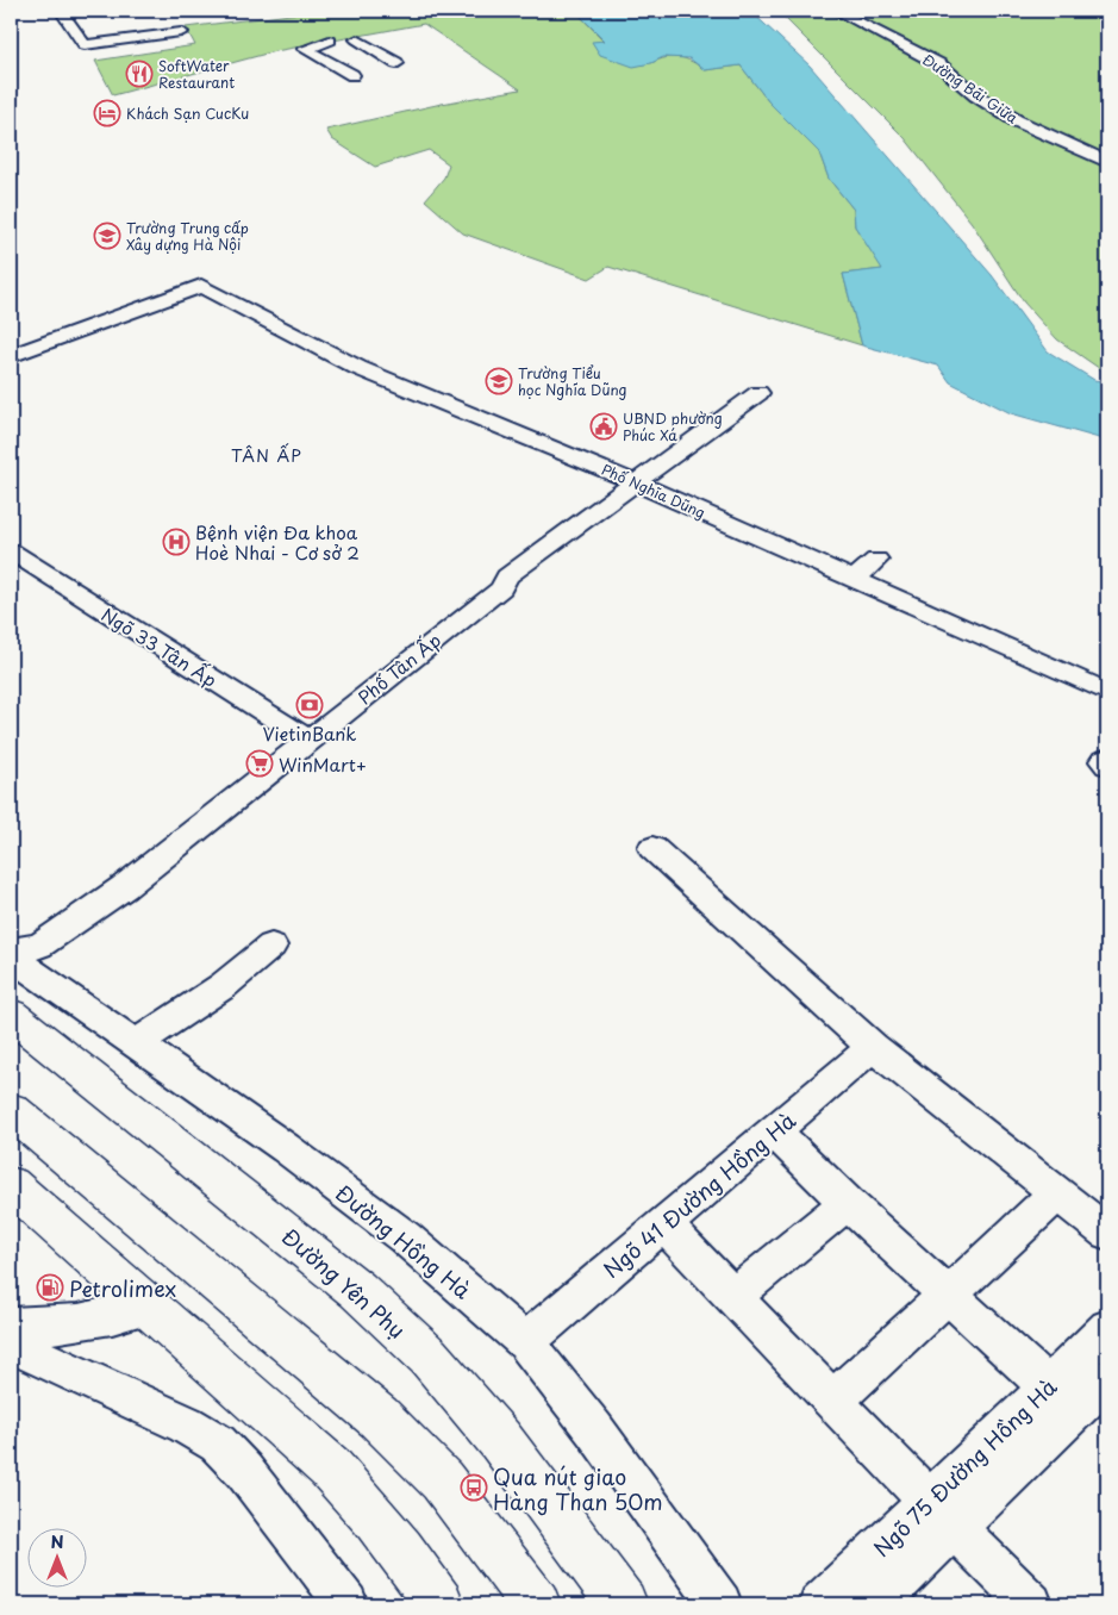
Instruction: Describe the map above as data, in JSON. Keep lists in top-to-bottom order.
{
  "streets": {
    "main road": ["Đường Yên Phụ"],
    "street": [
      "Đường Bãi Giữa",
      "Phố Nghĩa Dũng",
      "Ngõ 33 Tân Ấp",
      "Phố Tân Ấp",
      "Ngõ 41 Đường Hồng Hà",
      "Đường Hồng Hà",
      "Ngõ 75 Đường Hồng Hà"
    ]
  },
  "crossings": [
    ["Phố Nghĩa Dũng", "Phố Tân Ấp"],
    ["Ngõ 33 Tân Ấp", "Phố Tân Ấp"],
    ["Phố Tân Ấp", "Đường Hồng Hà"],
    ["Ngõ 41 Đường Hồng Hà", "Đường Hồng Hà"]
  ],
  "districts": ["TÂN ẤP"],
  "places": {
    "restaurant": ["SoftWater Restaurant"],
    "hotel": ["Khách Sạn CucKu"],
    "school or university": ["Trường Trung cấp Xây dựng Hà Nội", "Trường Tiểu học Nghĩa Dũng"],
    "public building": ["UBND phường Phúc Xá"],
    "hospital": ["Bệnh viện Đa khoa Hoè Nhai - Cơ sở 2"],
    "bank": ["VietinBank"],
    "supermarket": ["WinMart+"],
    "fuel station": ["Petrolimex"],
    "bus stop": ["Qua nút giao Hàng Than 50m"]
  },
  "north": "top"
}
